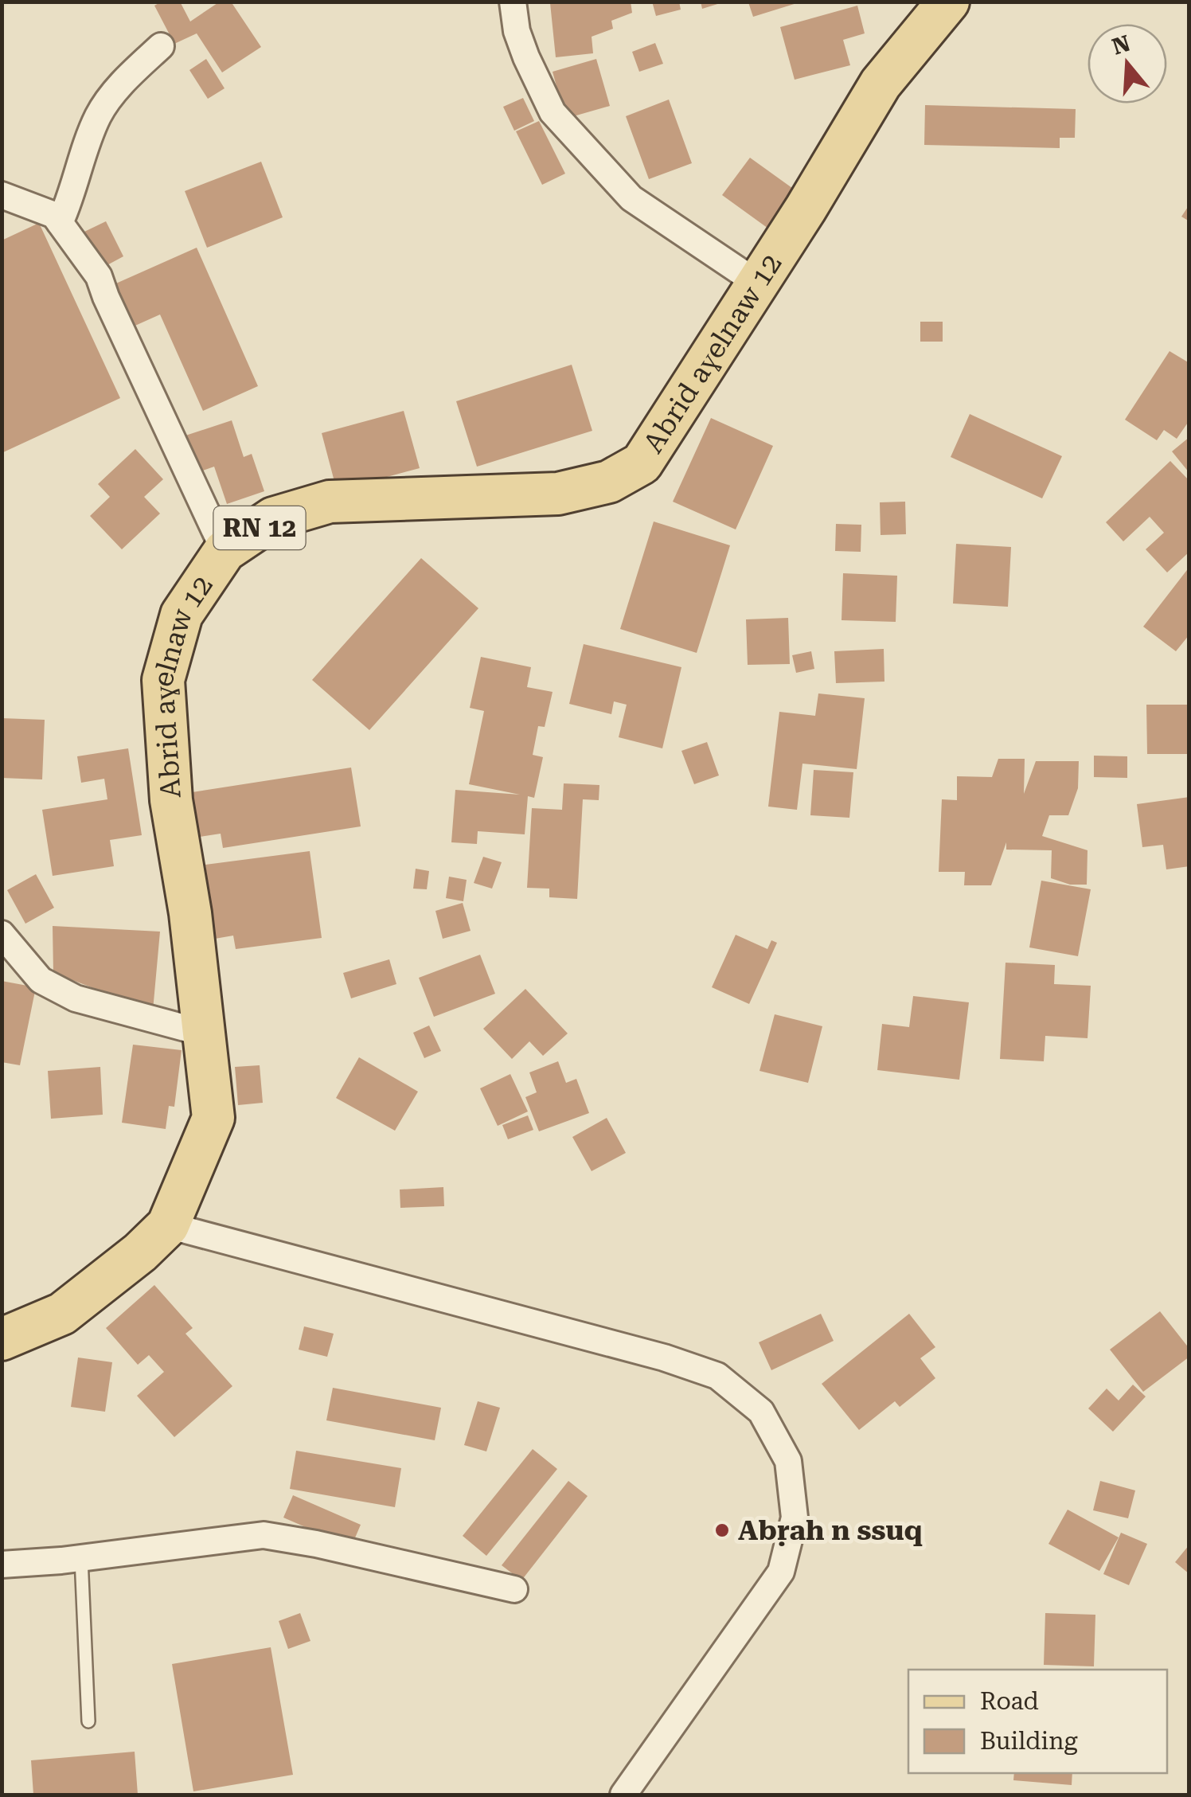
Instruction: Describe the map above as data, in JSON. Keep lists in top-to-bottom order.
{
  "streets": {
    "main road": ["Abrid aɣelnaw 12", "RN 12"]
  },
  "places": ["Abṛah n ssuq"],
  "legend": ["Road", "Building"],
  "north": "top"
}
